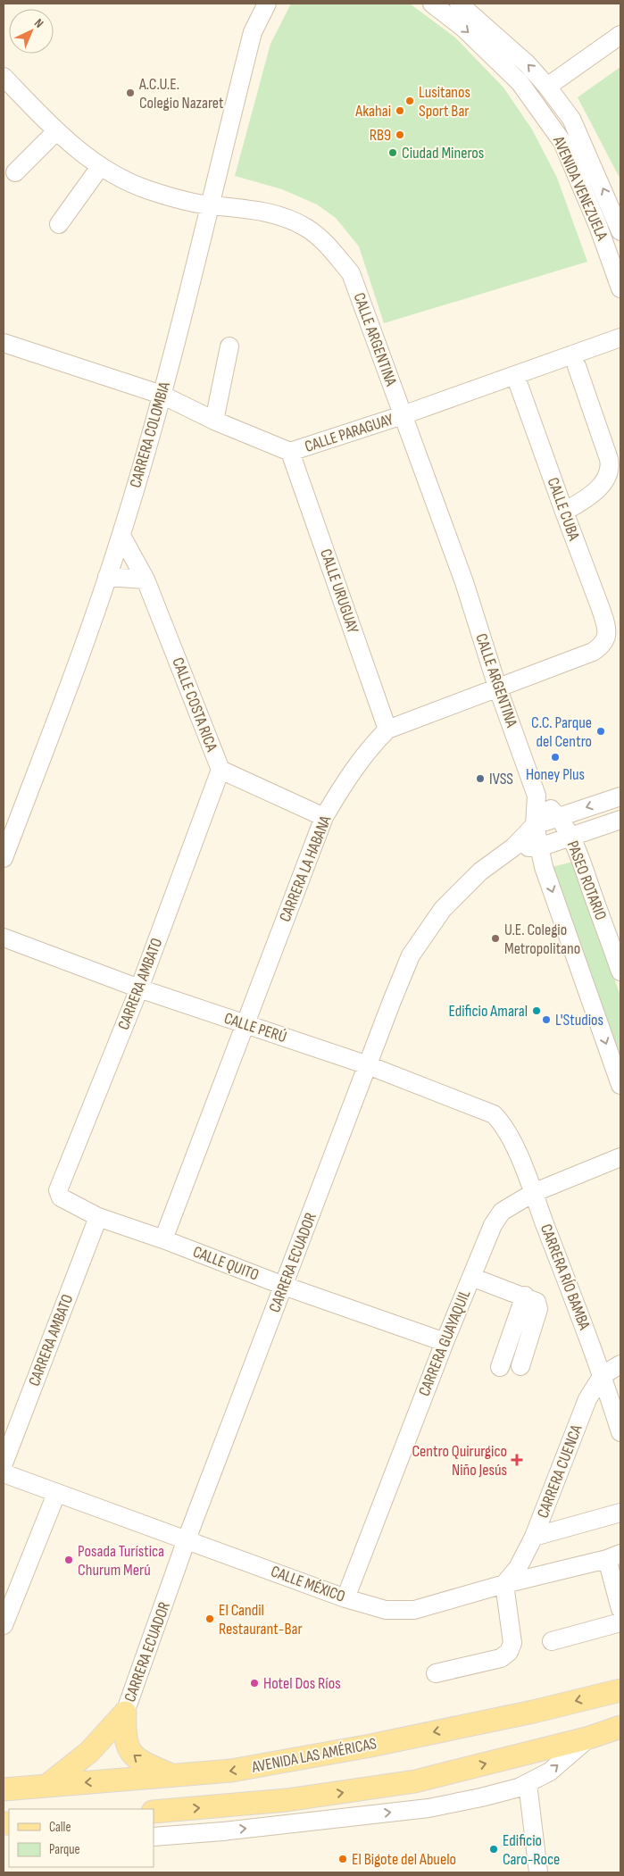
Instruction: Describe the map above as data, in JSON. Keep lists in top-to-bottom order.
{
  "streets": {
    "main road": ["AVENIDA LAS AMÉRICAS"],
    "street": [
      "AVENIDA VENEZUELA",
      "CALLE ARGENTINA",
      "CALLE PARAGUAY",
      "CARRERA COLOMBIA",
      "CALLE CUBA",
      "CALLE URUGUAY",
      "CALLE COSTA RICA",
      "CARRERA LA HABANA",
      "PASEO ROTARIO",
      "CARRERA AMBATO",
      "CALLE PERÚ",
      "CARRERA ECUADOR",
      "CALLE QUITO",
      "CARRERA RÍO BAMBA",
      "CARRERA GUAYAQUIL",
      "CARRERA CUENCA",
      "CALLE MÉXICO"
    ]
  },
  "crossings": [
    ["CALLE ARGENTINA", "CALLE PARAGUAY"],
    ["CALLE ARGENTINA", "CARRERA COLOMBIA"],
    ["CALLE ARGENTINA", "CARRERA LA HABANA"],
    ["CALLE ARGENTINA", "PASEO ROTARIO"],
    ["CALLE ARGENTINA", "CARRERA ECUADOR"],
    ["CALLE PARAGUAY", "CARRERA COLOMBIA"],
    ["CALLE PARAGUAY", "CALLE CUBA"],
    ["CALLE PARAGUAY", "CALLE URUGUAY"],
    ["CARRERA COLOMBIA", "CALLE COSTA RICA"],
    ["CALLE CUBA", "CARRERA LA HABANA"],
    ["CALLE URUGUAY", "CARRERA LA HABANA"],
    ["CALLE COSTA RICA", "CARRERA LA HABANA"],
    ["CALLE COSTA RICA", "CARRERA AMBATO"],
    ["CARRERA LA HABANA", "CALLE PERÚ"],
    ["CARRERA LA HABANA", "CALLE QUITO"],
    ["CARRERA AMBATO", "CALLE PERÚ"],
    ["CARRERA AMBATO", "CALLE QUITO"],
    ["CALLE PERÚ", "CARRERA ECUADOR"],
    ["CALLE PERÚ", "CARRERA RÍO BAMBA"],
    ["CARRERA ECUADOR", "CALLE QUITO"],
    ["CARRERA ECUADOR", "CALLE MÉXICO"],
    ["CALLE QUITO", "CARRERA GUAYAQUIL"],
    ["CARRERA RÍO BAMBA", "CARRERA GUAYAQUIL"],
    ["CARRERA RÍO BAMBA", "CARRERA CUENCA"],
    ["CARRERA GUAYAQUIL", "CALLE MÉXICO"],
    ["CARRERA CUENCA", "CALLE MÉXICO"]
  ],
  "places": {
    "other": [
      "A.C.U.E. Colegio Nazaret",
      "Lusitanos Sport Bar",
      "Akahai",
      "RB9",
      "Ciudad Mineros",
      "C.C. Parque del Centro",
      "Honey Plus",
      "IVSS",
      "U.E. Colegio Metropolitano",
      "Edificio Amaral",
      "L'Studios",
      "Posada Turística Churum Merú",
      "El Candil Restaurant-Bar",
      "Hotel Dos Ríos",
      "Edificio Caro-Roce",
      "El Bigote del Abuelo"
    ],
    "health": ["Centro Quirurgico Niño Jesús"]
  },
  "legend": ["Calle", "Parque"],
  "north": "top right"
}
